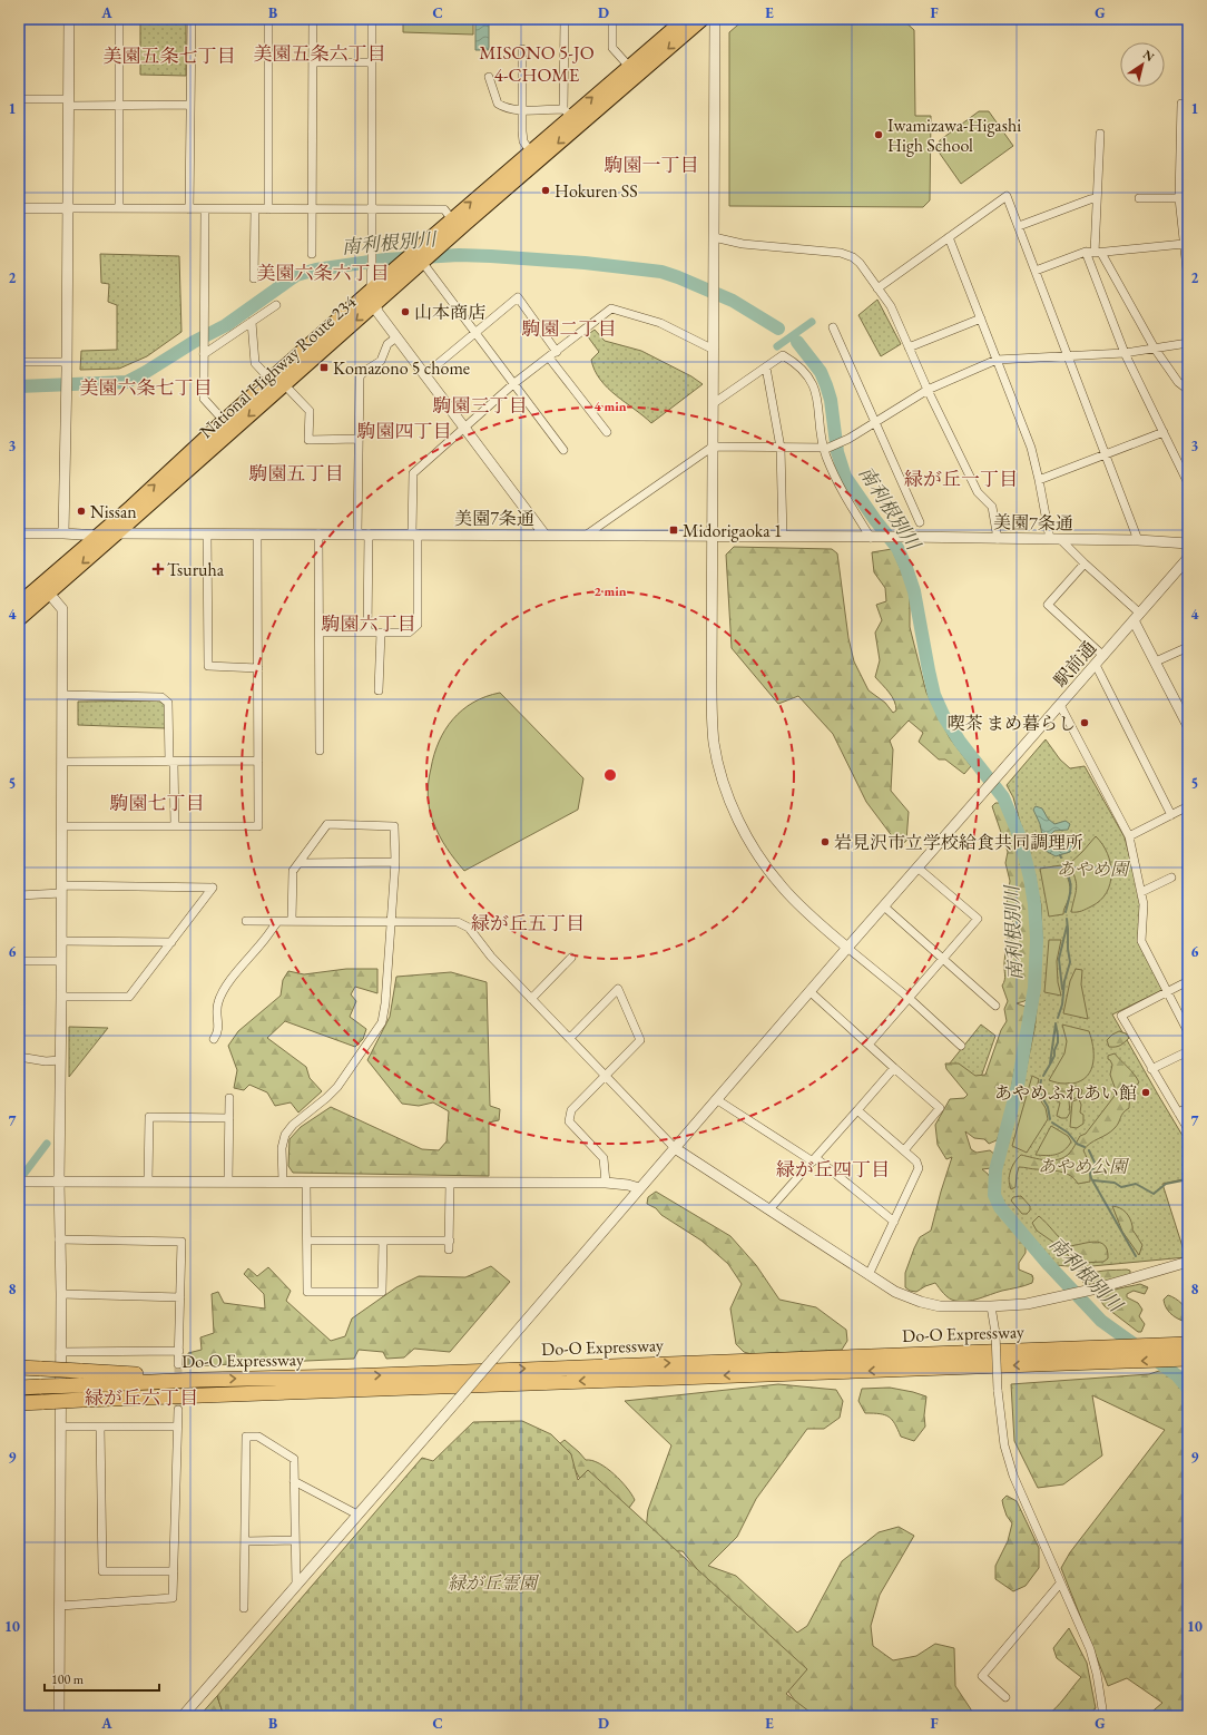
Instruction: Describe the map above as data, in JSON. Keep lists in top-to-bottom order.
{
  "streets": {
    "highway": ["National Highway Route 234", "Do-O Expressway"],
    "street": ["美園7条通", "駅前通"]
  },
  "crossings": [
    ["National Highway Route 234", "美園7条通"]
  ],
  "districts": [
    "MISONO 5-JO 4-CHOME",
    "美園五条六丁目",
    "美園五条七丁目",
    "駒園一丁目",
    "美園六条六丁目",
    "駒園二丁目",
    "美園六条七丁目",
    "駒園三丁目",
    "駒園四丁目",
    "駒園五丁目",
    "緑が丘一丁目",
    "駒園六丁目",
    "駒園七丁目",
    "緑が丘五丁目",
    "緑が丘四丁目",
    "緑が丘六丁目"
  ],
  "water": ["南利根別川"],
  "parks": ["あやめ園", "あやめ公園", "緑が丘霊園"],
  "places": {
    "other": [
      "Iwamizawa-Higashi High School",
      "Hokuren SS",
      "山本商店",
      "Nissan",
      "喫茶 まめ暮らし",
      "岩見沢市立学校給食共同調理所",
      "あやめふれあい館"
    ],
    "transit": ["Komazono 5 chome", "Midorigaoka 1"],
    "health": ["Tsuruha"]
  },
  "scale_bar": "100 m",
  "north": "top right",
  "grid": {
    "columns": [
      "A",
      "B",
      "C",
      "D",
      "E",
      "F",
      "G"
    ],
    "rows": [
      "1",
      "2",
      "3",
      "4",
      "5",
      "6",
      "7",
      "8",
      "9",
      "10"
    ]
  },
  "rings": ["4 min", "2 min"]
}
